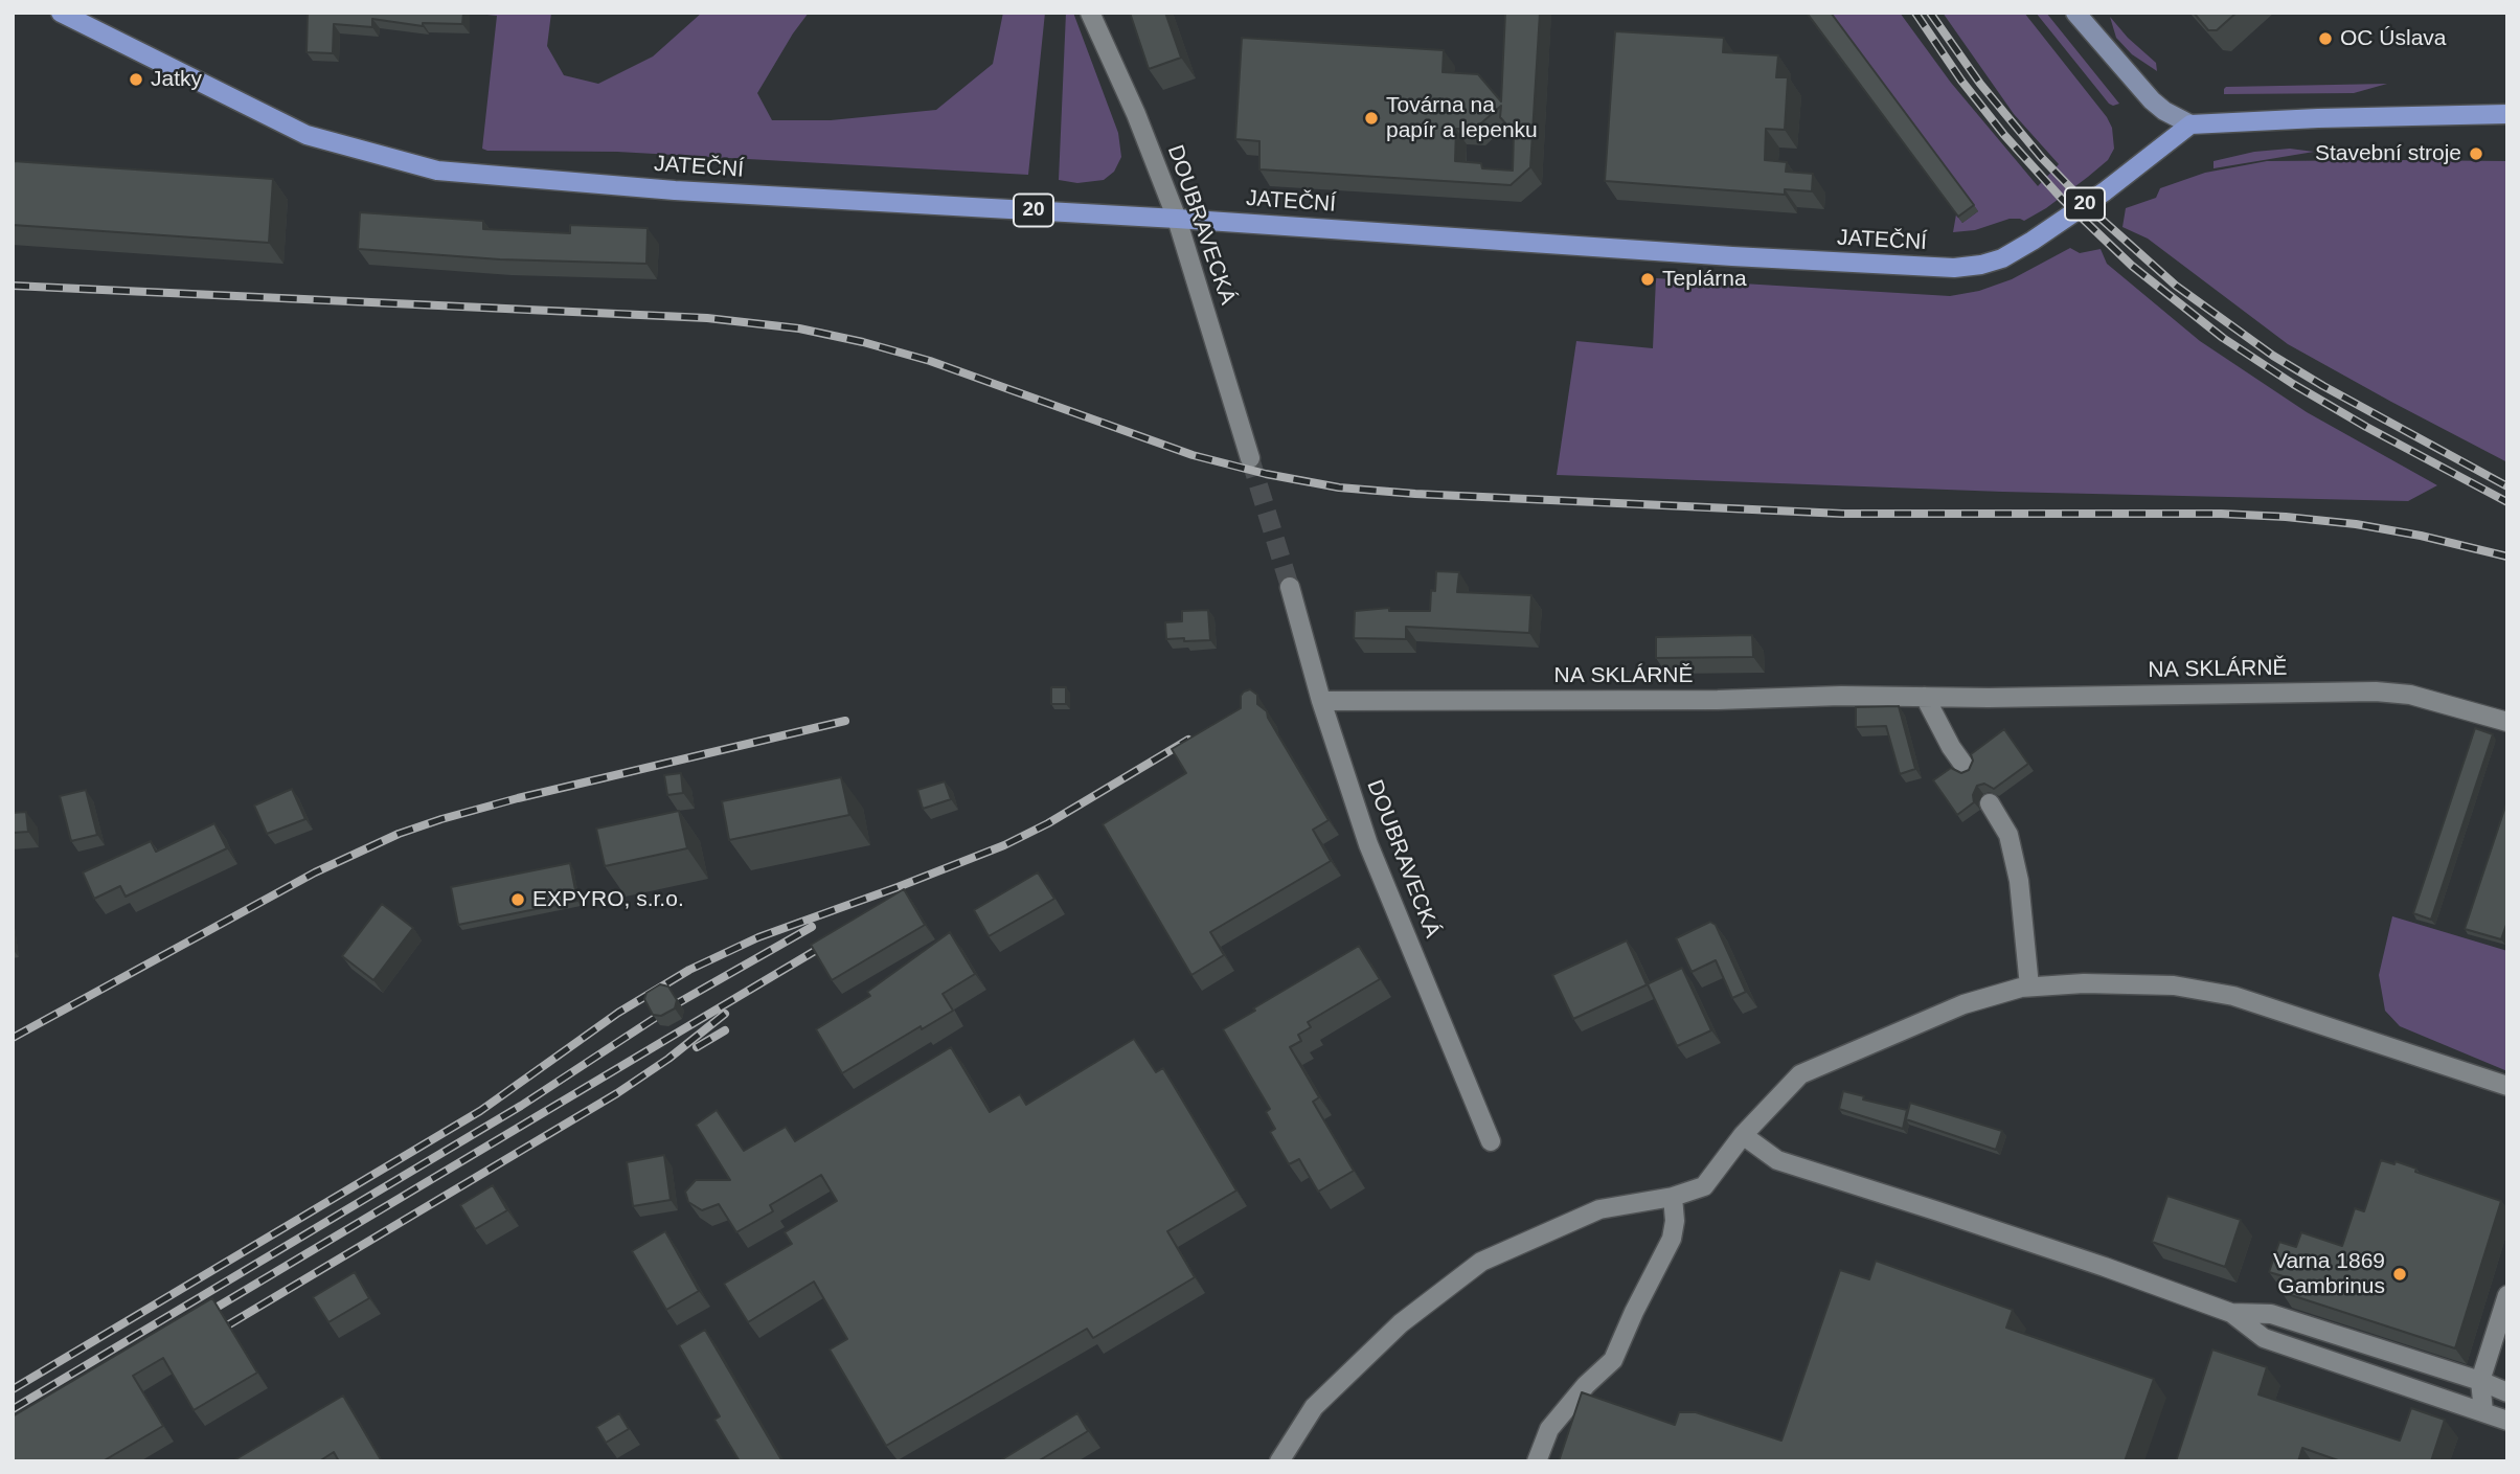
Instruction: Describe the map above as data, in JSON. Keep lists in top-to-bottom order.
{
  "streets": {
    "main road": ["JATEČNÍ", "20"],
    "street": ["DOUBRAVECKÁ", "NA SKLÁRNĚ"]
  },
  "crossings": [
    ["JATEČNÍ", "DOUBRAVECKÁ"],
    ["DOUBRAVECKÁ", "NA SKLÁRNĚ"]
  ],
  "places": [
    "OC Úslava",
    "Jatky",
    "Továrna na papír a lepenku",
    "Stavební stroje",
    "Teplárna",
    "EXPYRO, s.r.o.",
    "Varna 1869 Gambrinus"
  ]
}
